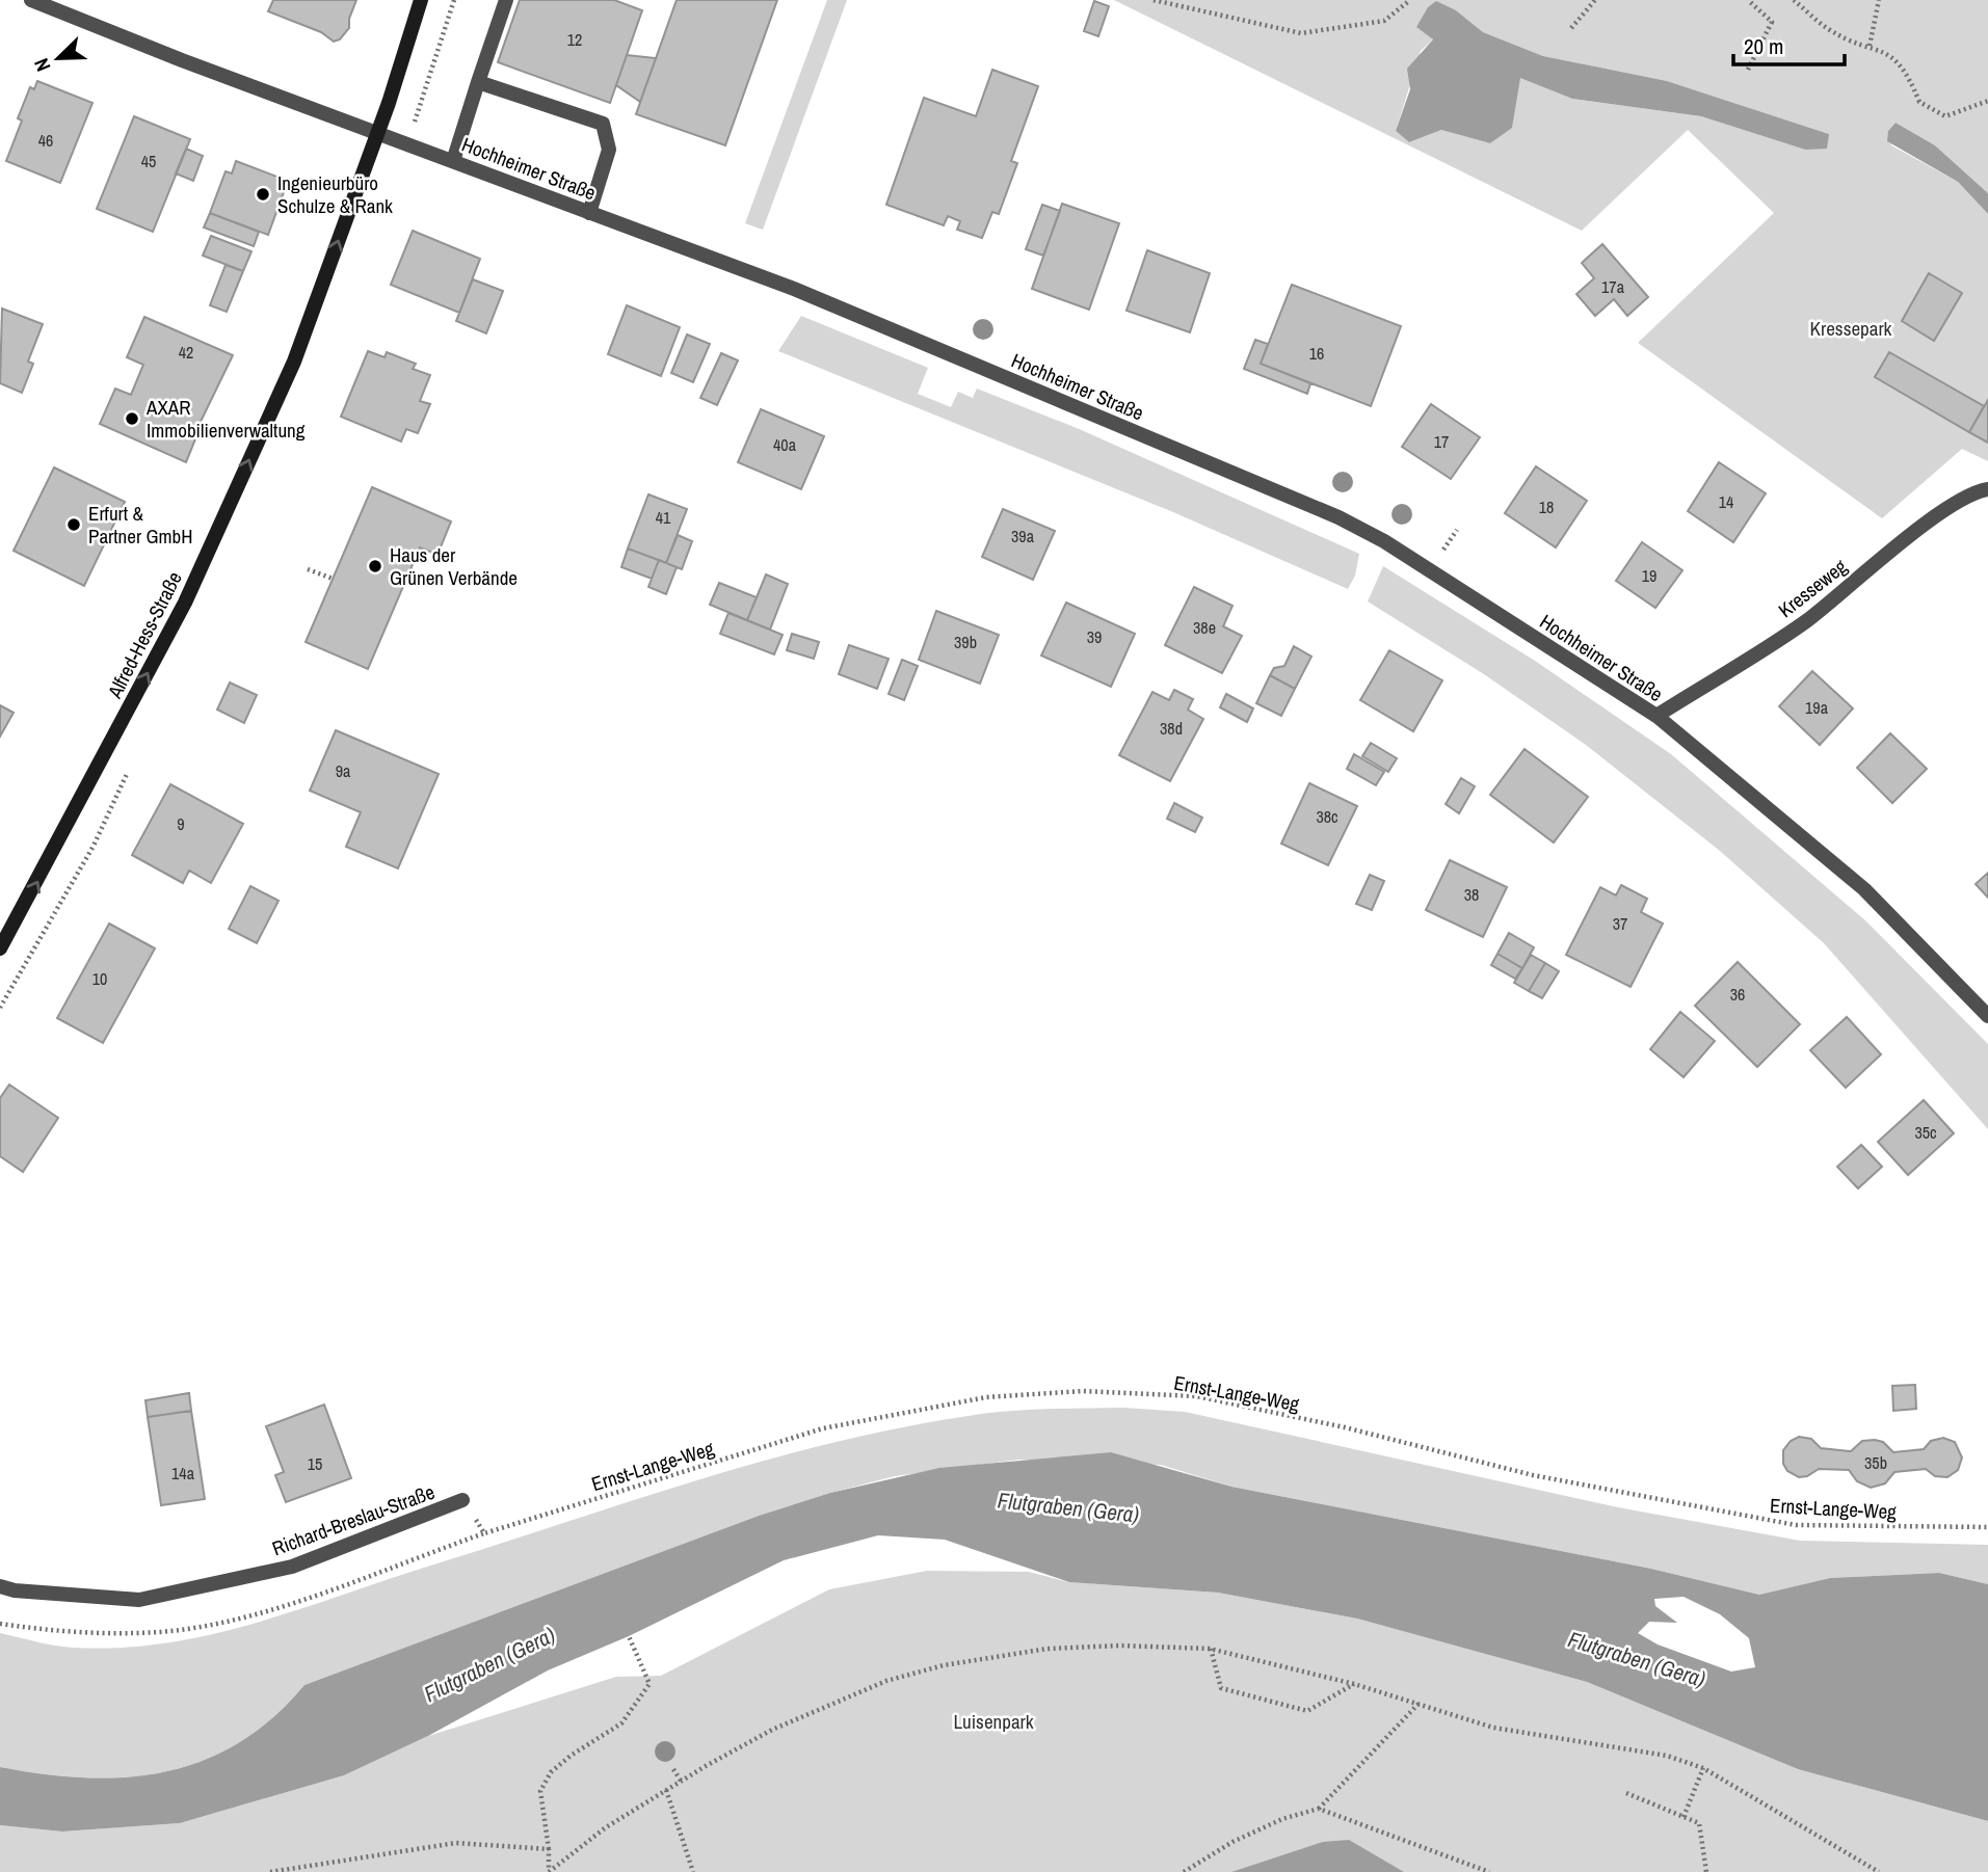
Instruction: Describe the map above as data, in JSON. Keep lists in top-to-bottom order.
{
  "streets": {
    "main road": ["Alfred-Hess-Straße"],
    "street": ["Hochheimer Straße", "Kresseweg", "Richard-Breslau-Straße"],
    "path": ["Ernst-Lange-Weg"]
  },
  "crossings": [
    ["Hochheimer Straße", "Kresseweg"],
    ["Hochheimer Straße", "Alfred-Hess-Straße"],
    ["Ernst-Lange-Weg", "Richard-Breslau-Straße"]
  ],
  "one_way": ["Alfred-Hess-Straße"],
  "water": ["Flutgraben (Gera)"],
  "parks": ["Kressepark", "Luisenpark"],
  "places": [
    "Ingenieurbüro Schulze & Rank",
    "AXAR Immobilienverwaltung",
    "Erfurt & Partner GmbH",
    "Haus der Grünen Verbände"
  ],
  "house_numbers": [
    "12",
    "46",
    "45",
    "17a",
    "42",
    "16",
    "17",
    "40a",
    "14",
    "18",
    "41",
    "39a",
    "19",
    "38e",
    "39",
    "39b",
    "19a",
    "38d",
    "9a",
    "38c",
    "9",
    "38",
    "37",
    "10",
    "36",
    "35c",
    "35b",
    "15",
    "14a"
  ],
  "scale_bar": "20 m",
  "north": "bottom left"
}
